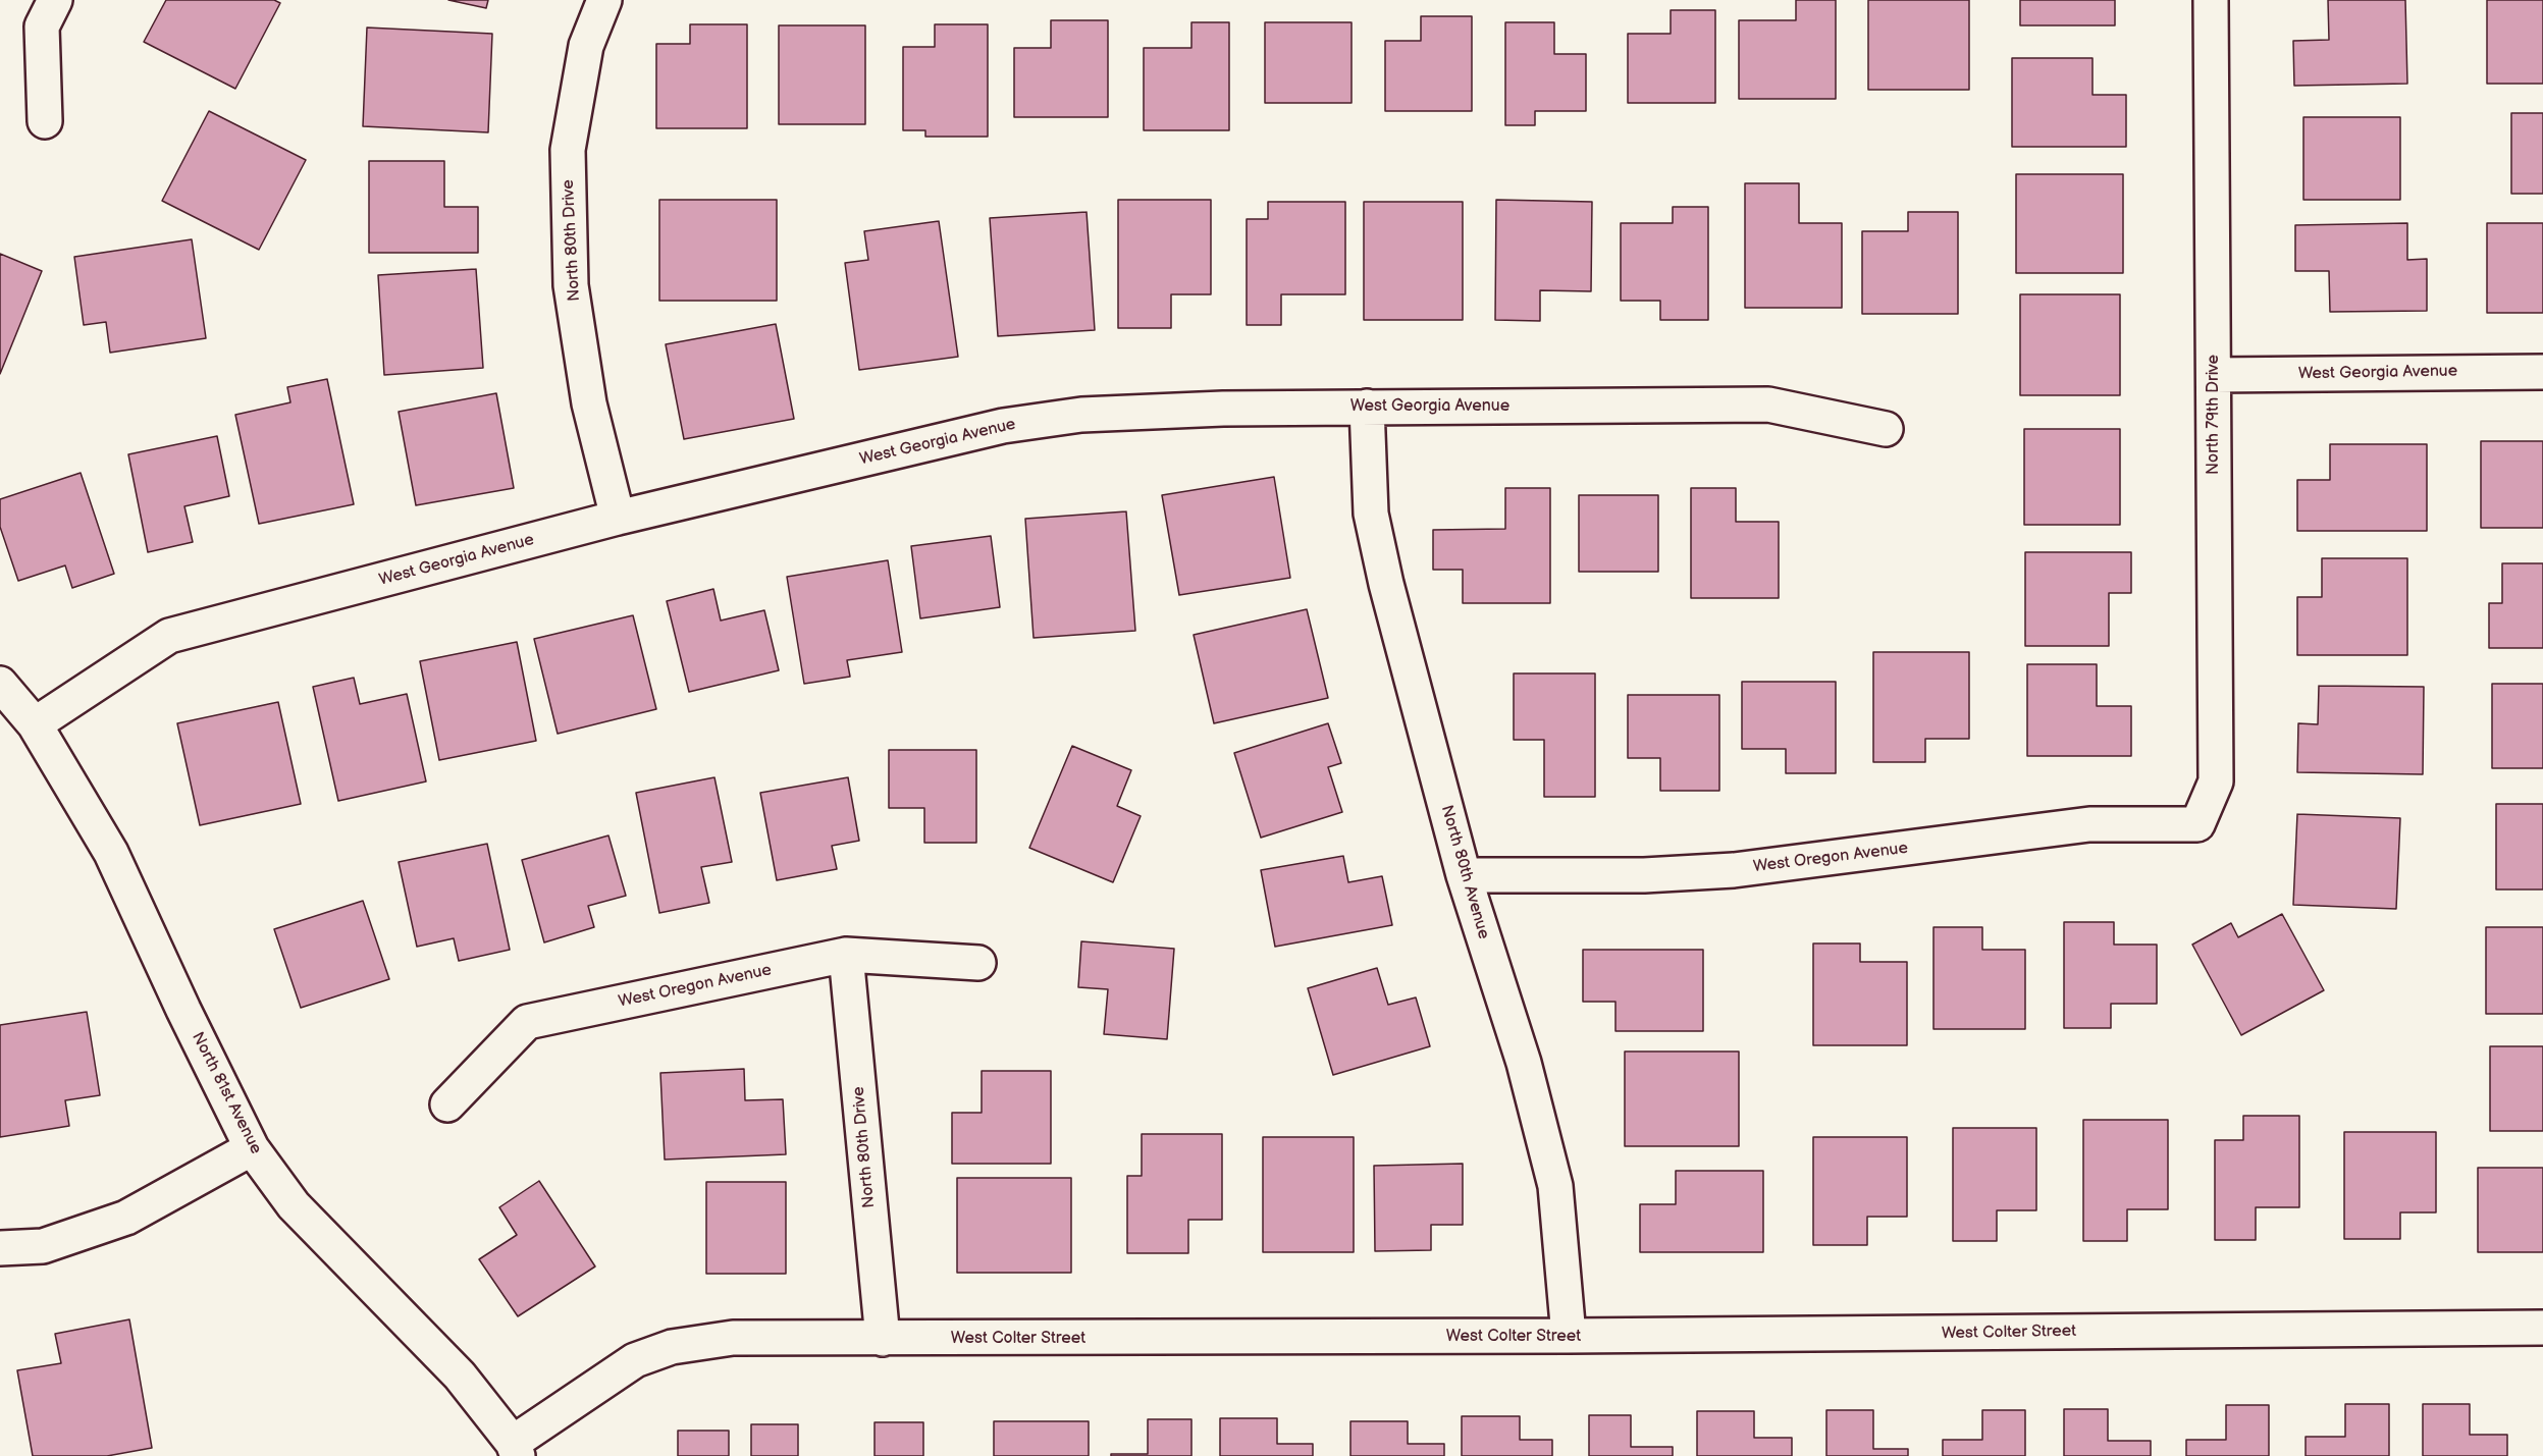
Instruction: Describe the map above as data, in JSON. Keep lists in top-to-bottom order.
{
  "streets": {
    "street": [
      "North 80th Drive",
      "West Georgia Avenue",
      "North 79th Drive",
      "West Oregon Avenue",
      "North 80th Avenue",
      "North 81st Avenue",
      "West Colter Street"
    ]
  },
  "crossings": [
    ["North 80th Drive", "West Georgia Avenue"],
    ["North 80th Drive", "West Oregon Avenue"],
    ["North 80th Drive", "West Colter Street"],
    ["West Georgia Avenue", "North 79th Drive"],
    ["West Georgia Avenue", "North 80th Avenue"],
    ["West Georgia Avenue", "North 81st Avenue"],
    ["North 79th Drive", "West Oregon Avenue"],
    ["West Oregon Avenue", "North 80th Avenue"],
    ["North 80th Avenue", "West Colter Street"],
    ["North 81st Avenue", "West Colter Street"]
  ]
}
